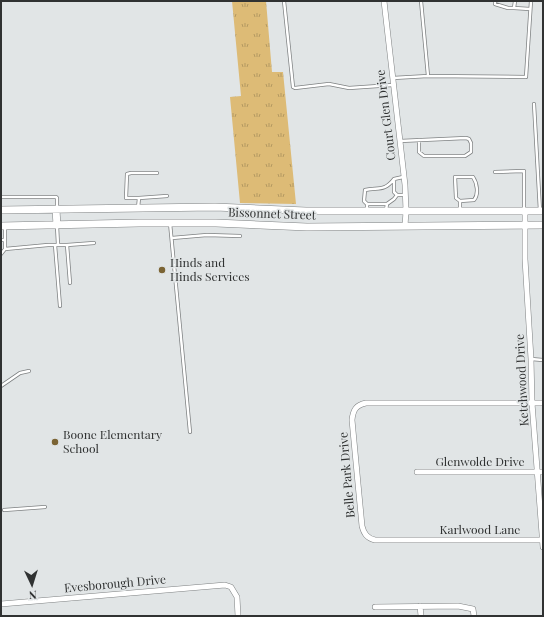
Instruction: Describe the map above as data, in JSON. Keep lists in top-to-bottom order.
{
  "streets": {
    "main road": ["Bissonnet Street"],
    "street": [
      "Court Glen Drive",
      "Ketchwood Drive",
      "Glenwolde Drive",
      "Belle Park Drive",
      "Karlwood Lane",
      "Evesborough Drive"
    ]
  },
  "crossings": [
    ["Court Glen Drive", "Bissonnet Street"],
    ["Bissonnet Street", "Ketchwood Drive"],
    ["Ketchwood Drive", "Glenwolde Drive"],
    ["Ketchwood Drive", "Belle Park Drive"],
    ["Ketchwood Drive", "Karlwood Lane"],
    ["Belle Park Drive", "Karlwood Lane"]
  ],
  "places": ["Hinds and Hinds Services", "Boone Elementary School"],
  "north": "bottom"
}
